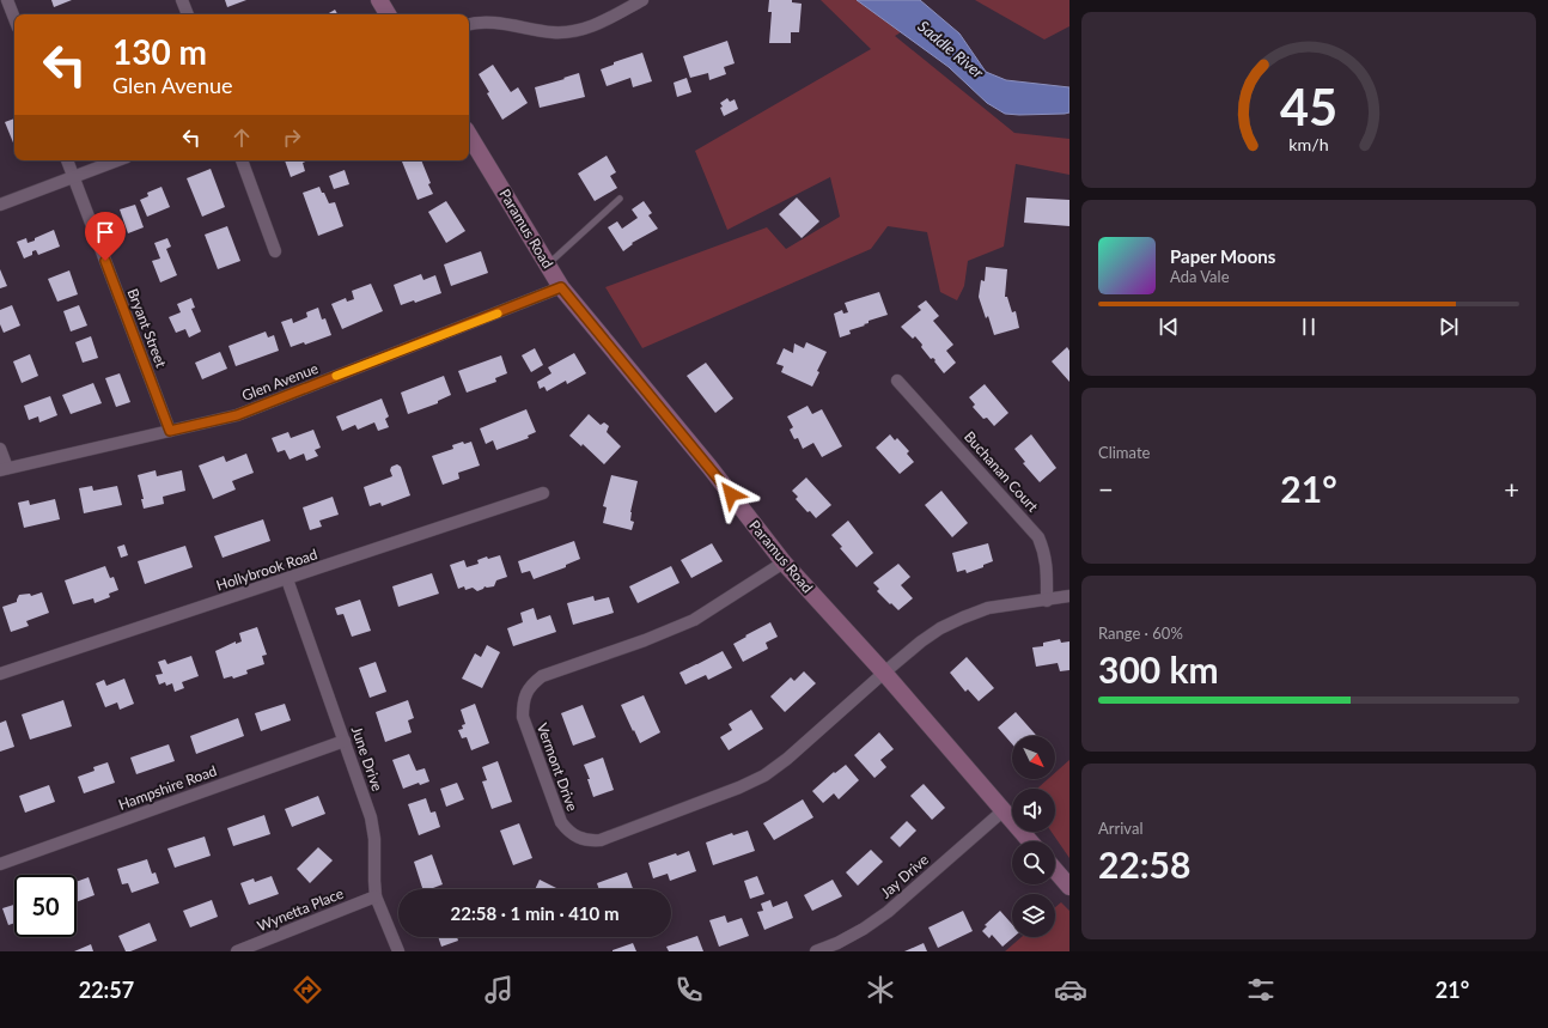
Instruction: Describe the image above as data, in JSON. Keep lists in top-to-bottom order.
{
  "streets": {
    "main road": ["Paramus Road"],
    "street": [
      "Bryant Street",
      "Glen Avenue",
      "Buchanan Court",
      "Hollybrook Road",
      "June Drive",
      "Vermont Drive",
      "Hampshire Road",
      "Jay Drive",
      "Wynetta Place"
    ]
  },
  "crossings": [
    ["Paramus Road", "Glen Avenue"],
    ["Paramus Road", "Vermont Drive"],
    ["Paramus Road", "Jay Drive"],
    ["Bryant Street", "Glen Avenue"],
    ["Hollybrook Road", "June Drive"],
    ["June Drive", "Hampshire Road"],
    ["June Drive", "Wynetta Place"]
  ],
  "water": ["Saddle River"],
  "north": "bottom right",
  "page": {
    "turn": ["130 m", "Glen Avenue"],
    "song": ["Paper Moons", "Ada Vale"],
    "tile": [
      "Climate",
      ["Range · 60%", "300 km"],
      ["Arrival", "22:58"]
    ],
    "heat": ["−", "21°", "+"],
    "limit": "50",
    "trip": "22:58 · 1 min · 410 m",
    "tabs": ["22:57", "21°"],
    "gauge": ["45", "km/h"]
  }
}
